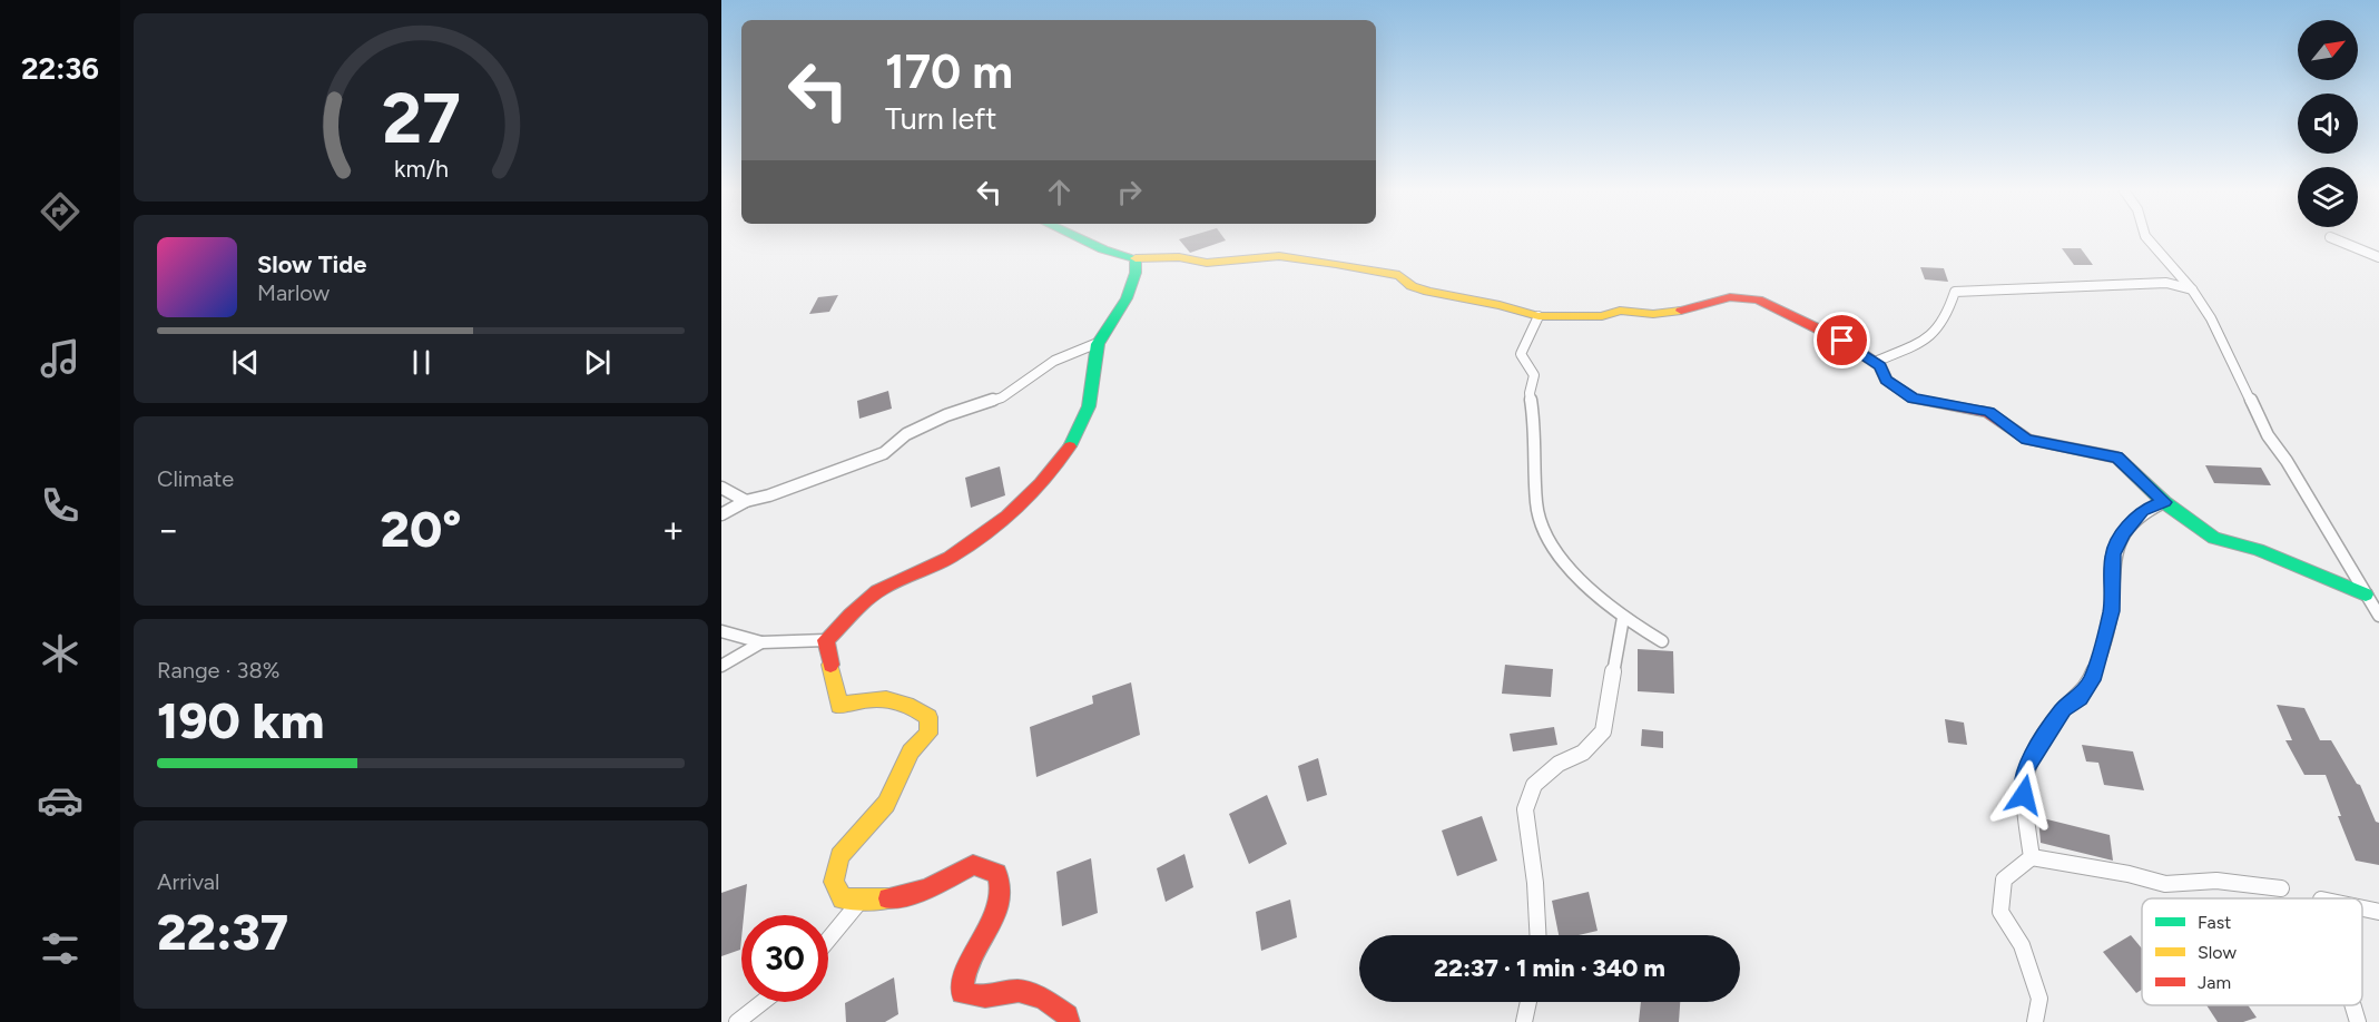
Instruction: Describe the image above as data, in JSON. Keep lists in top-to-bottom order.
{
  "legend": ["Fast", "Slow", "Jam"],
  "north": "top right",
  "page": {
    "tabs": "22:36",
    "turn": ["170 m", "Turn left"],
    "song": ["Slow Tide", "Marlow"],
    "tile": [
      "Climate",
      ["Range · 38%", "190 km"],
      ["Arrival", "22:37"]
    ],
    "heat": ["−", "20°", "+"],
    "limit": "30",
    "trip": "22:37 · 1 min · 340 m",
    "gauge": ["27", "km/h"]
  }
}
